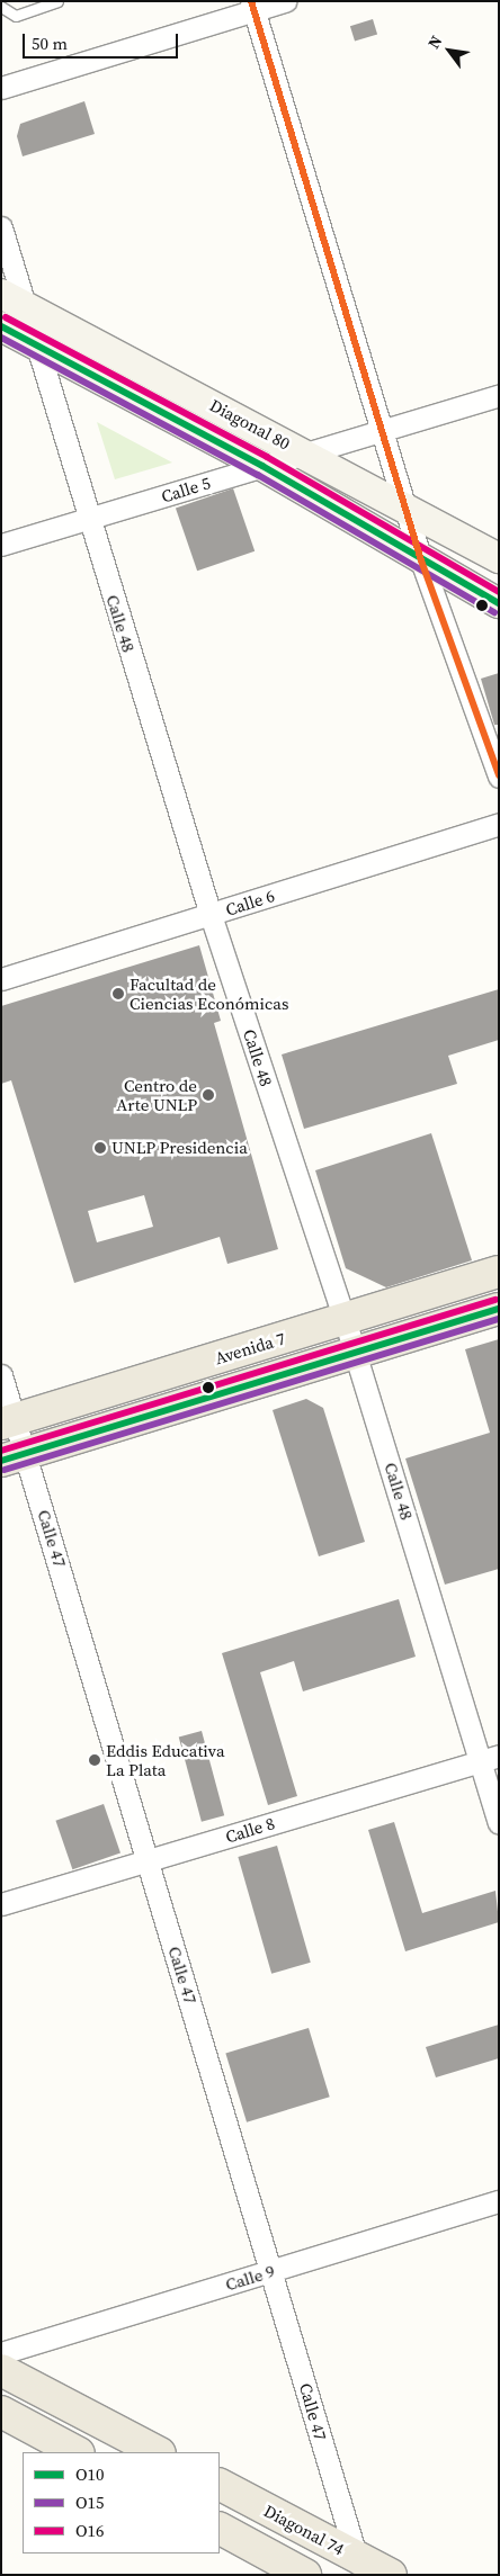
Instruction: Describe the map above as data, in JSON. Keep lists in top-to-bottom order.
{
  "streets": {
    "main road": ["Diagonal 80", "Avenida 7", "Diagonal 74"],
    "street": [
      "Calle 5",
      "Calle 48",
      "Calle 6",
      "Calle 47",
      "Calle 8",
      "Calle 9"
    ]
  },
  "crossings": [
    ["Diagonal 80", "Calle 5"],
    ["Diagonal 80", "Calle 48"],
    ["Calle 5", "Calle 48"],
    ["Calle 48", "Calle 6"],
    ["Calle 48", "Avenida 7"],
    ["Calle 48", "Calle 8"],
    ["Avenida 7", "Calle 47"],
    ["Calle 47", "Calle 8"],
    ["Calle 47", "Calle 9"],
    ["Calle 47", "Diagonal 74"]
  ],
  "places": [
    "Facultad de Ciencias Económicas",
    "Centro de Arte UNLP",
    "UNLP Presidencia",
    "Eddis Educativa La Plata"
  ],
  "lines": ["transit line O16", "transit line O10", "transit line O15"],
  "legend": ["O10", "O15", "O16"],
  "scale_bar": "50 m",
  "north": "top left"
}
